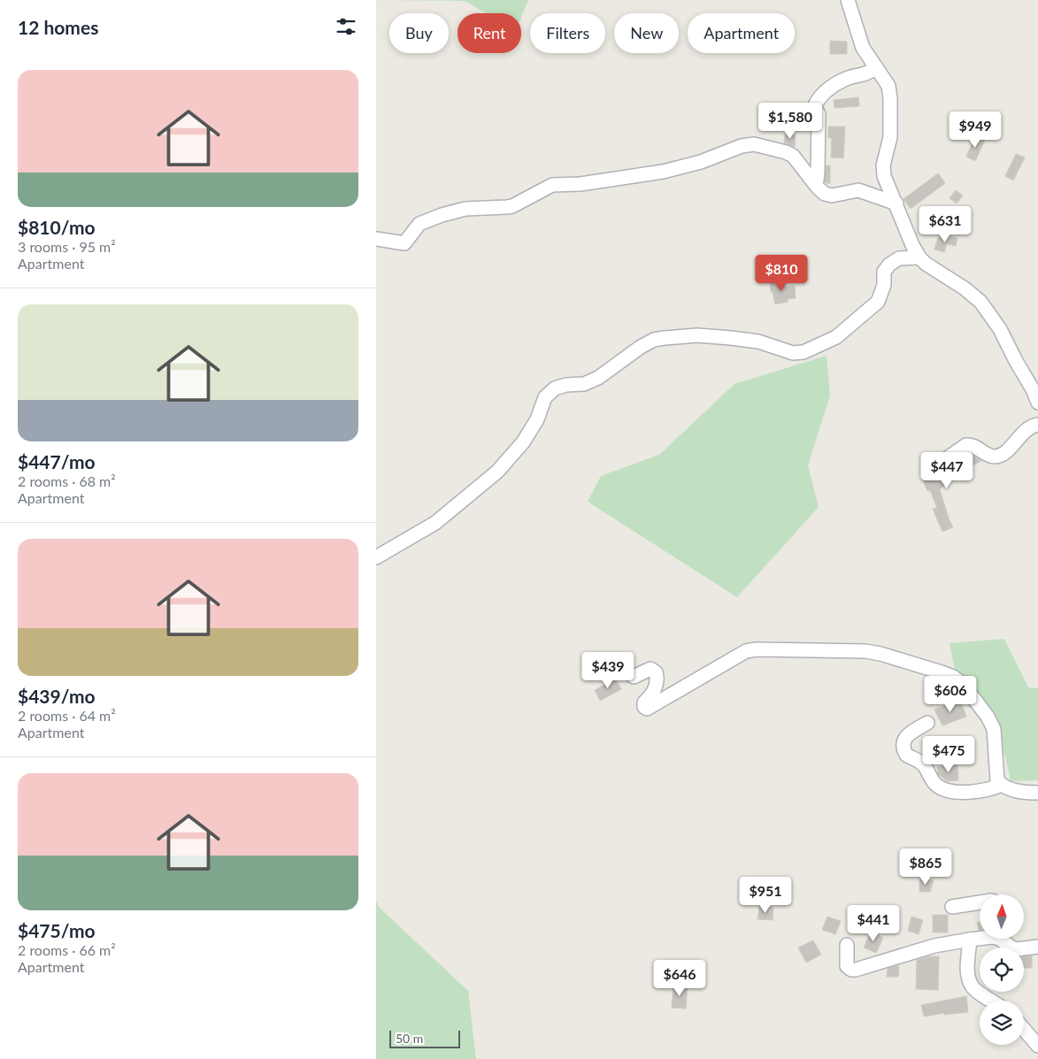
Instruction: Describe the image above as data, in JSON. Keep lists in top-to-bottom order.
{
  "scale_bar": "50 m",
  "north": "top",
  "page": {
    "heading": "12 homes",
    "chip": [
      "Buy",
      "Rent",
      "Filters",
      "New",
      "Apartment"
    ],
    "list": [
      {
        "name": "$810/mo",
        "note": "3 rooms · 95 m² · Apartment"
      },
      {
        "name": "$447/mo",
        "note": "2 rooms · 68 m² · Apartment"
      },
      {
        "name": "$439/mo",
        "note": "2 rooms · 64 m² · Apartment"
      },
      {
        "name": "$475/mo",
        "note": "2 rooms · 66 m² · Apartment"
      }
    ],
    "price": [
      "$1,580",
      "$949",
      "$631",
      "$810",
      "$447",
      "$439",
      "$606",
      "$475",
      "$865",
      "$951",
      "$441",
      "$646"
    ],
    "scale": "50 m"
  }
}
